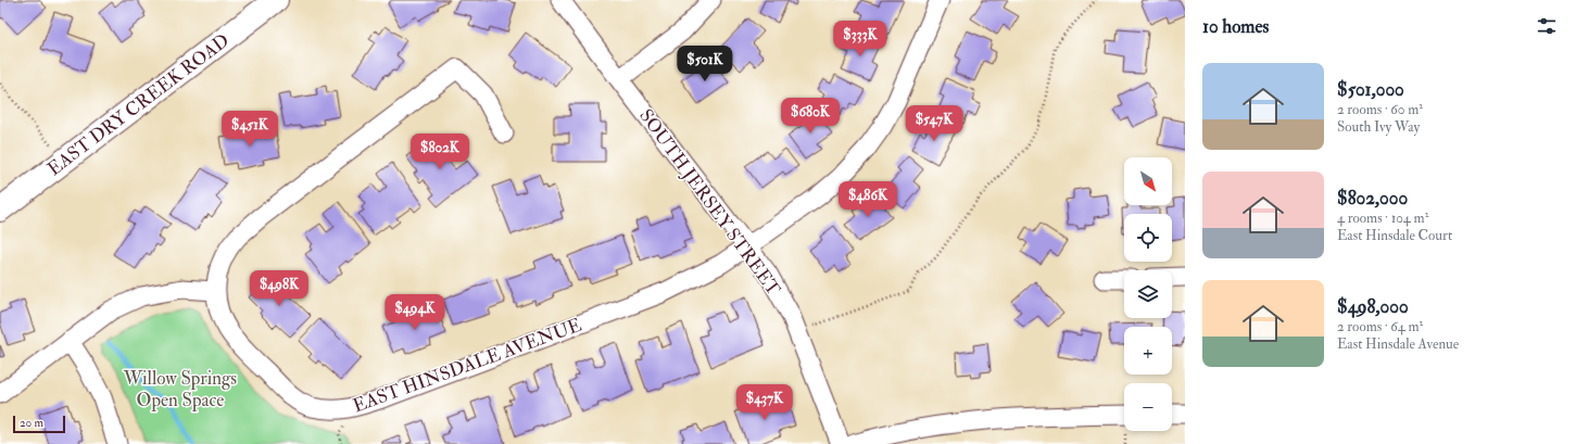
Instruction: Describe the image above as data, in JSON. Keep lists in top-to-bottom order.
{
  "streets": {
    "main road": ["EAST DRY CREEK ROAD"],
    "street": ["SOUTH JERSEY STREET", "EAST HINSDALE AVENUE"]
  },
  "crossings": [
    ["SOUTH JERSEY STREET", "EAST HINSDALE AVENUE"]
  ],
  "parks": ["Willow Springs Open Space"],
  "scale_bar": "20 m",
  "north": "bottom right",
  "page": {
    "heading": "10 homes",
    "price": [
      "$333K",
      "$501K",
      "$680K",
      "$547K",
      "$451K",
      "$802K",
      "$486K",
      "$498K",
      "$494K",
      "$437K"
    ],
    "list": [
      {
        "name": "$501,000",
        "note": "2 rooms · 60 m² · South Ivy Way"
      },
      {
        "name": "$802,000",
        "note": "4 rooms · 104 m² · East Hinsdale Court"
      },
      {
        "name": "$498,000",
        "note": "2 rooms · 64 m² · East Hinsdale Avenue"
      }
    ],
    "map_buttons": ["+", "−"],
    "scale": "20 m"
  }
}
